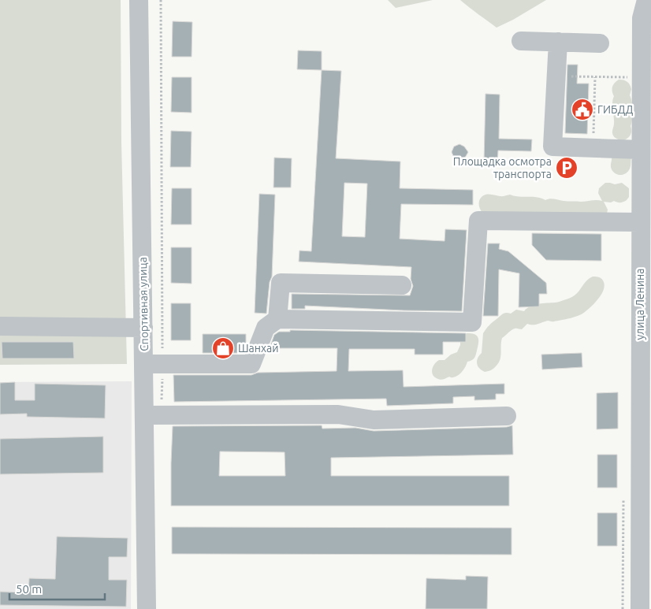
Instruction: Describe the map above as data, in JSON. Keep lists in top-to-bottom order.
{
  "streets": {
    "street": ["Спортивная улица", "улица Ленина"]
  },
  "places": {
    "public building": ["ГИБДД"],
    "parking": ["Площадка осмотра транспорта"],
    "shop": ["Шанхай"]
  },
  "scale_bar": "50 m"
}
